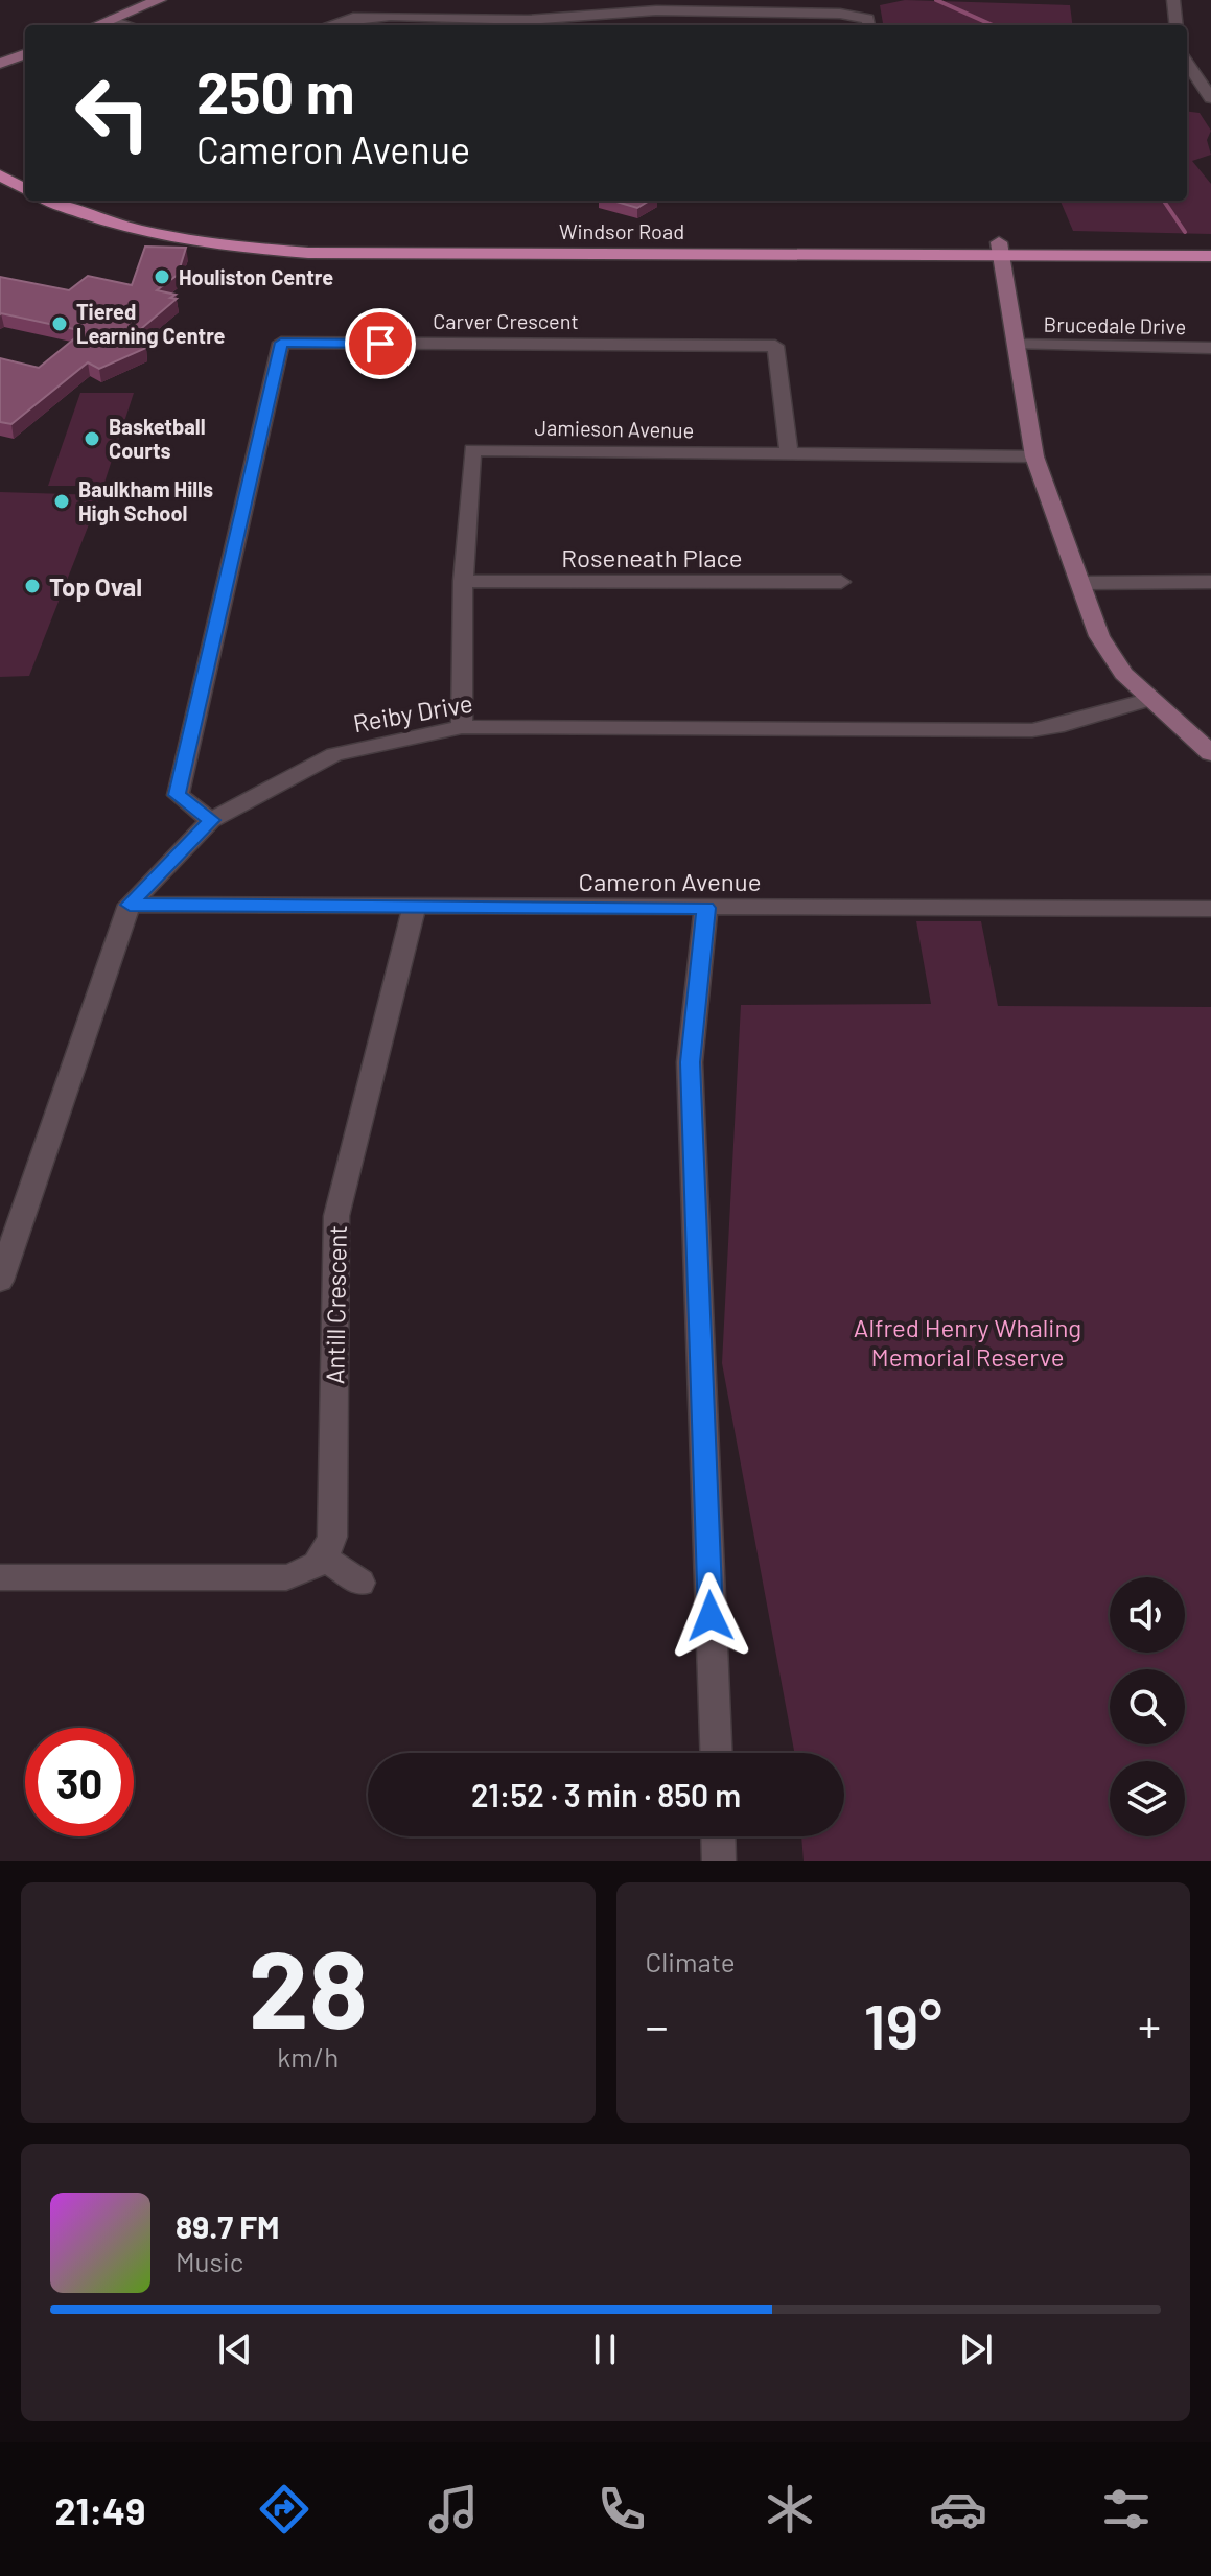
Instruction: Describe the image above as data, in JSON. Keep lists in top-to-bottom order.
{
  "streets": {
    "main road": ["Windsor Road"],
    "street": [
      "Carver Crescent",
      "Brucedale Drive",
      "Jamieson Avenue",
      "Roseneath Place",
      "Reiby Drive",
      "Cameron Avenue",
      "Antill Crescent"
    ]
  },
  "crossings": [
    ["Carver Crescent", "Jamieson Avenue"],
    ["Carver Crescent", "Reiby Drive"],
    ["Jamieson Avenue", "Roseneath Place"],
    ["Jamieson Avenue", "Reiby Drive"],
    ["Reiby Drive", "Cameron Avenue"],
    ["Cameron Avenue", "Antill Crescent"]
  ],
  "parks": ["Alfred Henry Whaling Memorial Reserve"],
  "places": [
    "Houliston Centre",
    "Tiered Learning Centre",
    "Basketball Courts",
    "Baulkham Hills High School",
    "Top Oval"
  ],
  "page": {
    "turn": ["250 m", "Cameron Avenue"],
    "limit": "30",
    "trip": "21:52 · 3 min · 850 m",
    "tile": [
      ["28", "km/h"],
      "Climate"
    ],
    "heat": ["−", "19°", "+"],
    "song": ["89.7 FM", "Music"],
    "tabs": "21:49"
  }
}
